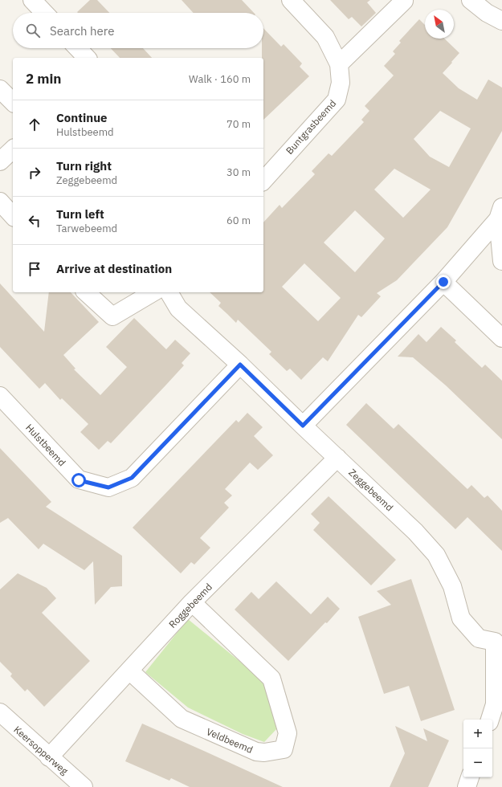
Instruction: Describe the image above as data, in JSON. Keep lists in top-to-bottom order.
{
  "streets": {
    "street": [
      "Buntgrasbeemd",
      "Hulstbeemd",
      "Zeggebeemd",
      "Roggebeemd",
      "Veldbeemd",
      "Keersopperweg"
    ]
  },
  "crossings": [
    ["Hulstbeemd", "Zeggebeemd"],
    ["Zeggebeemd", "Roggebeemd"],
    ["Roggebeemd", "Veldbeemd"],
    ["Roggebeemd", "Keersopperweg"]
  ],
  "north": "top left",
  "page": {
    "search": "Search here",
    "heading": ["2 min", "Walk · 160 m"],
    "list": [
      ["Continue", "Hulstbeemd", "70 m"],
      ["Turn right", "Zeggebeemd", "30 m"],
      ["Turn left", "Tarwebeemd", "60 m"],
      "Arrive at destination"
    ],
    "map_buttons": ["+", "−"]
  }
}
